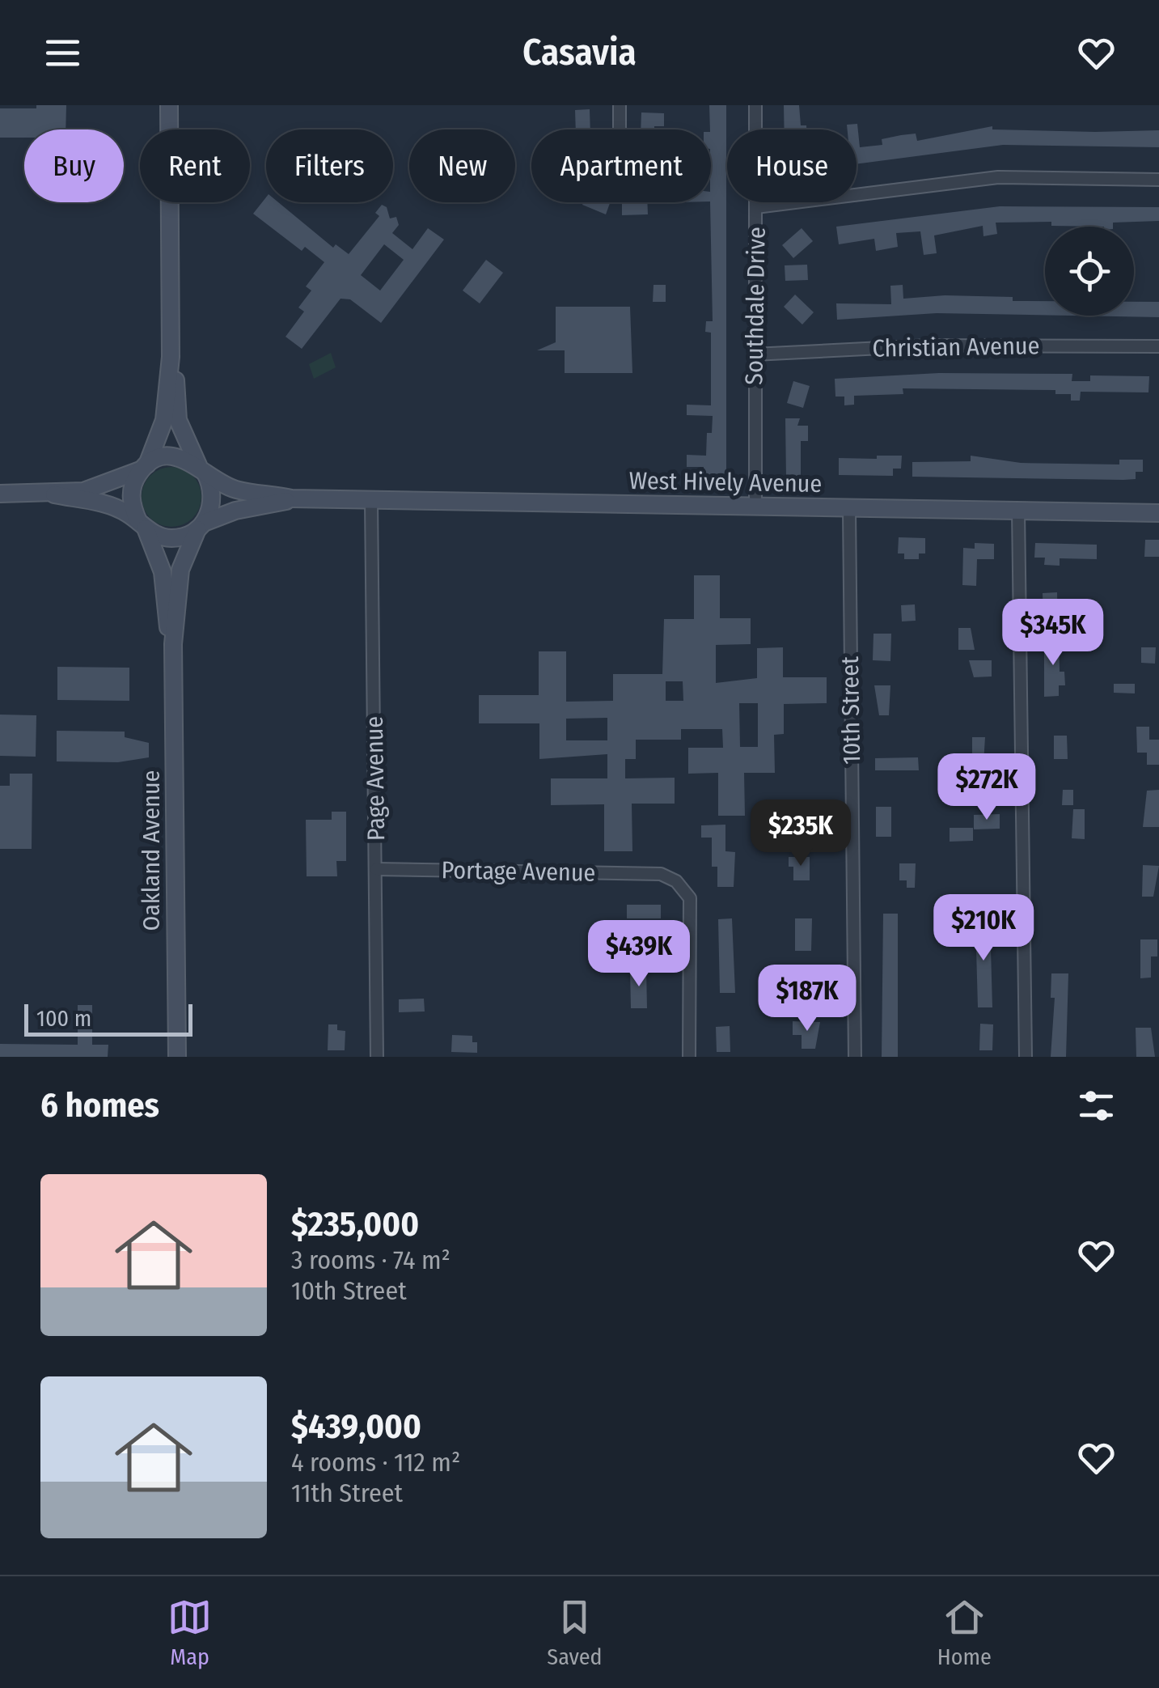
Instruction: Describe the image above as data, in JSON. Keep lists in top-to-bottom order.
{
  "streets": {
    "street": [
      "Southdale Drive",
      "Christian Avenue",
      "West Hively Avenue",
      "10th Street",
      "Page Avenue",
      "Oakland Avenue",
      "Portage Avenue"
    ]
  },
  "crossings": [
    ["Southdale Drive", "Christian Avenue"],
    ["Southdale Drive", "West Hively Avenue"],
    ["West Hively Avenue", "10th Street"],
    ["West Hively Avenue", "Page Avenue"],
    ["Page Avenue", "Portage Avenue"]
  ],
  "scale_bar": "100 m",
  "page": {
    "header": "Casavia",
    "chip": [
      "Buy",
      "Rent",
      "Filters",
      "New",
      "Apartment",
      "House"
    ],
    "price": [
      "$345K",
      "$272K",
      "$235K",
      "$210K",
      "$439K",
      "$187K"
    ],
    "scale": "100 m",
    "heading": "6 homes",
    "list": [
      {
        "name": "$235,000",
        "note": "3 rooms · 74 m² · 10th Street"
      },
      {
        "name": "$439,000",
        "note": "4 rooms · 112 m² · 11th Street"
      }
    ],
    "tabs": ["Map", "Saved", "Home"]
  }
}
